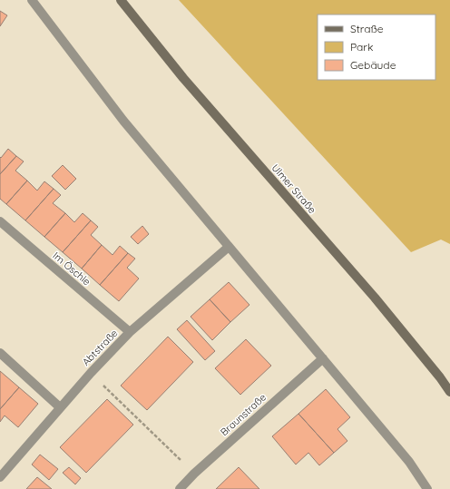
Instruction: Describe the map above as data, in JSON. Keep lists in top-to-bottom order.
{
  "streets": {
    "main road": ["Ulmer Straße"],
    "street": ["Im Öschle", "Abtstraße", "Braunstraße"]
  },
  "crossings": [
    ["Im Öschle", "Abtstraße"]
  ],
  "legend": ["Straße", "Park", "Gebäude"]
}
